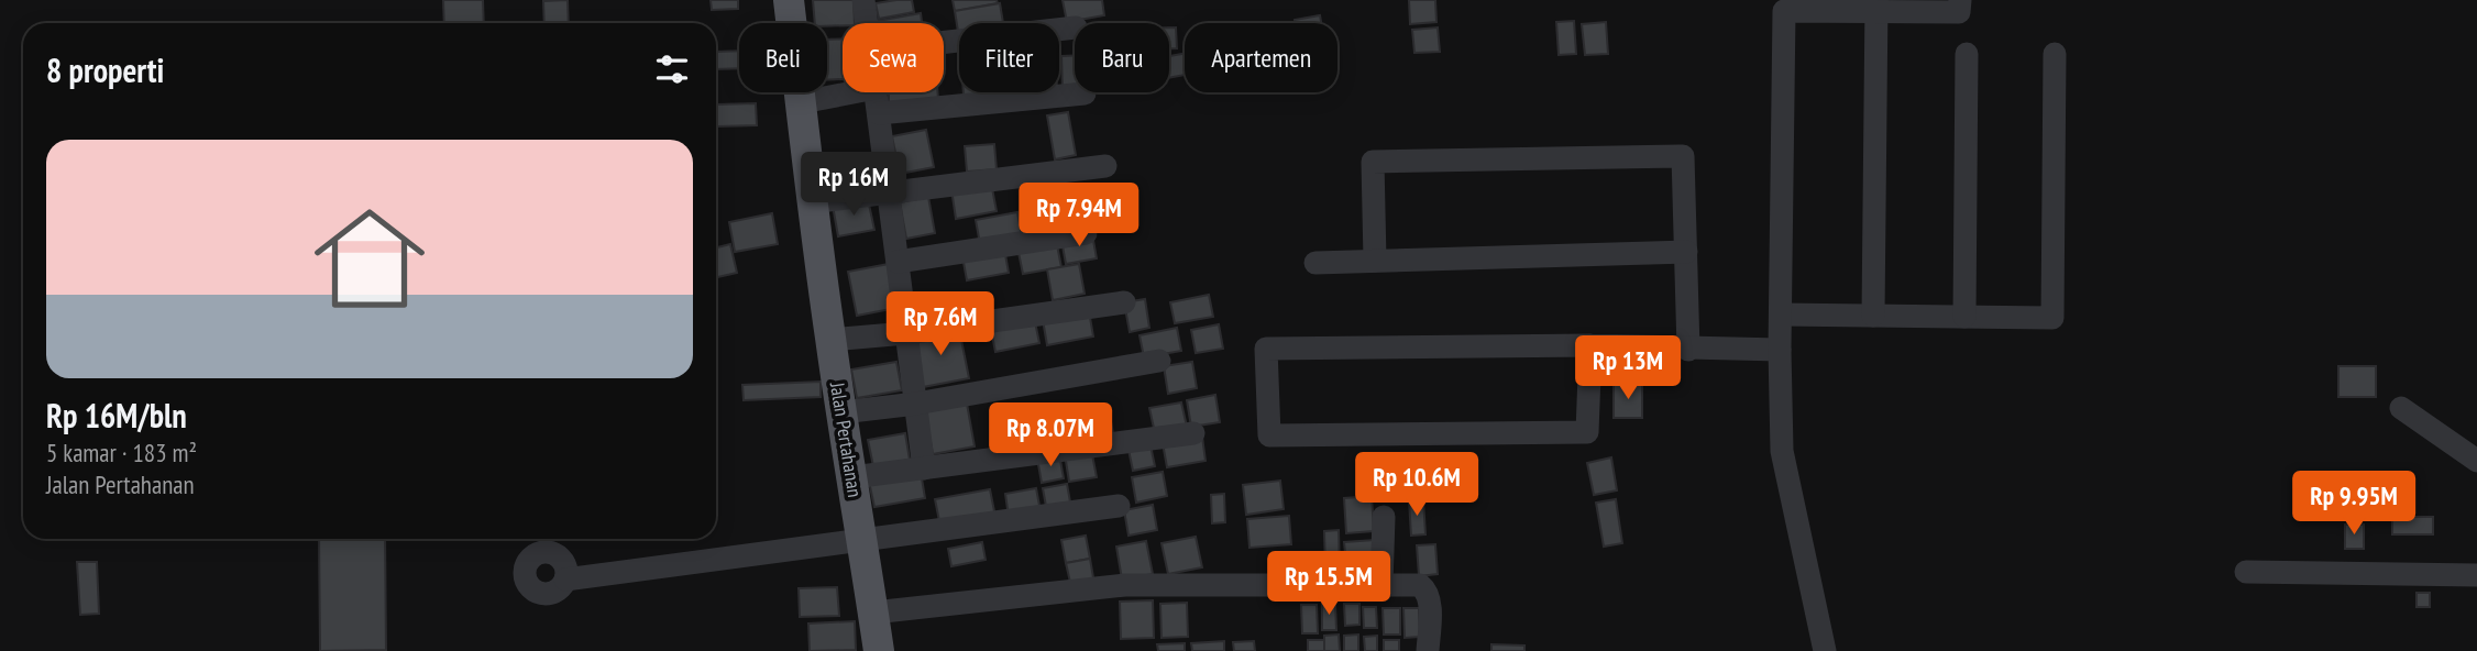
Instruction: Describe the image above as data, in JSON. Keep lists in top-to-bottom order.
{
  "streets": {
    "main road": ["Jalan Pertahanan"]
  },
  "page": {
    "chip": [
      "Beli",
      "Sewa",
      "Filter",
      "Baru",
      "Apartemen"
    ],
    "heading": "8 properti",
    "list": [
      {
        "name": "Rp 16M/bln",
        "note": "5 kamar · 183 m² · Jalan Pertahanan"
      }
    ],
    "price": [
      "Rp 16M",
      "Rp 7.94M",
      "Rp 7.6M",
      "Rp 13M",
      "Rp 8.07M",
      "Rp 10.6M",
      "Rp 9.95M",
      "Rp 15.5M"
    ]
  }
}
